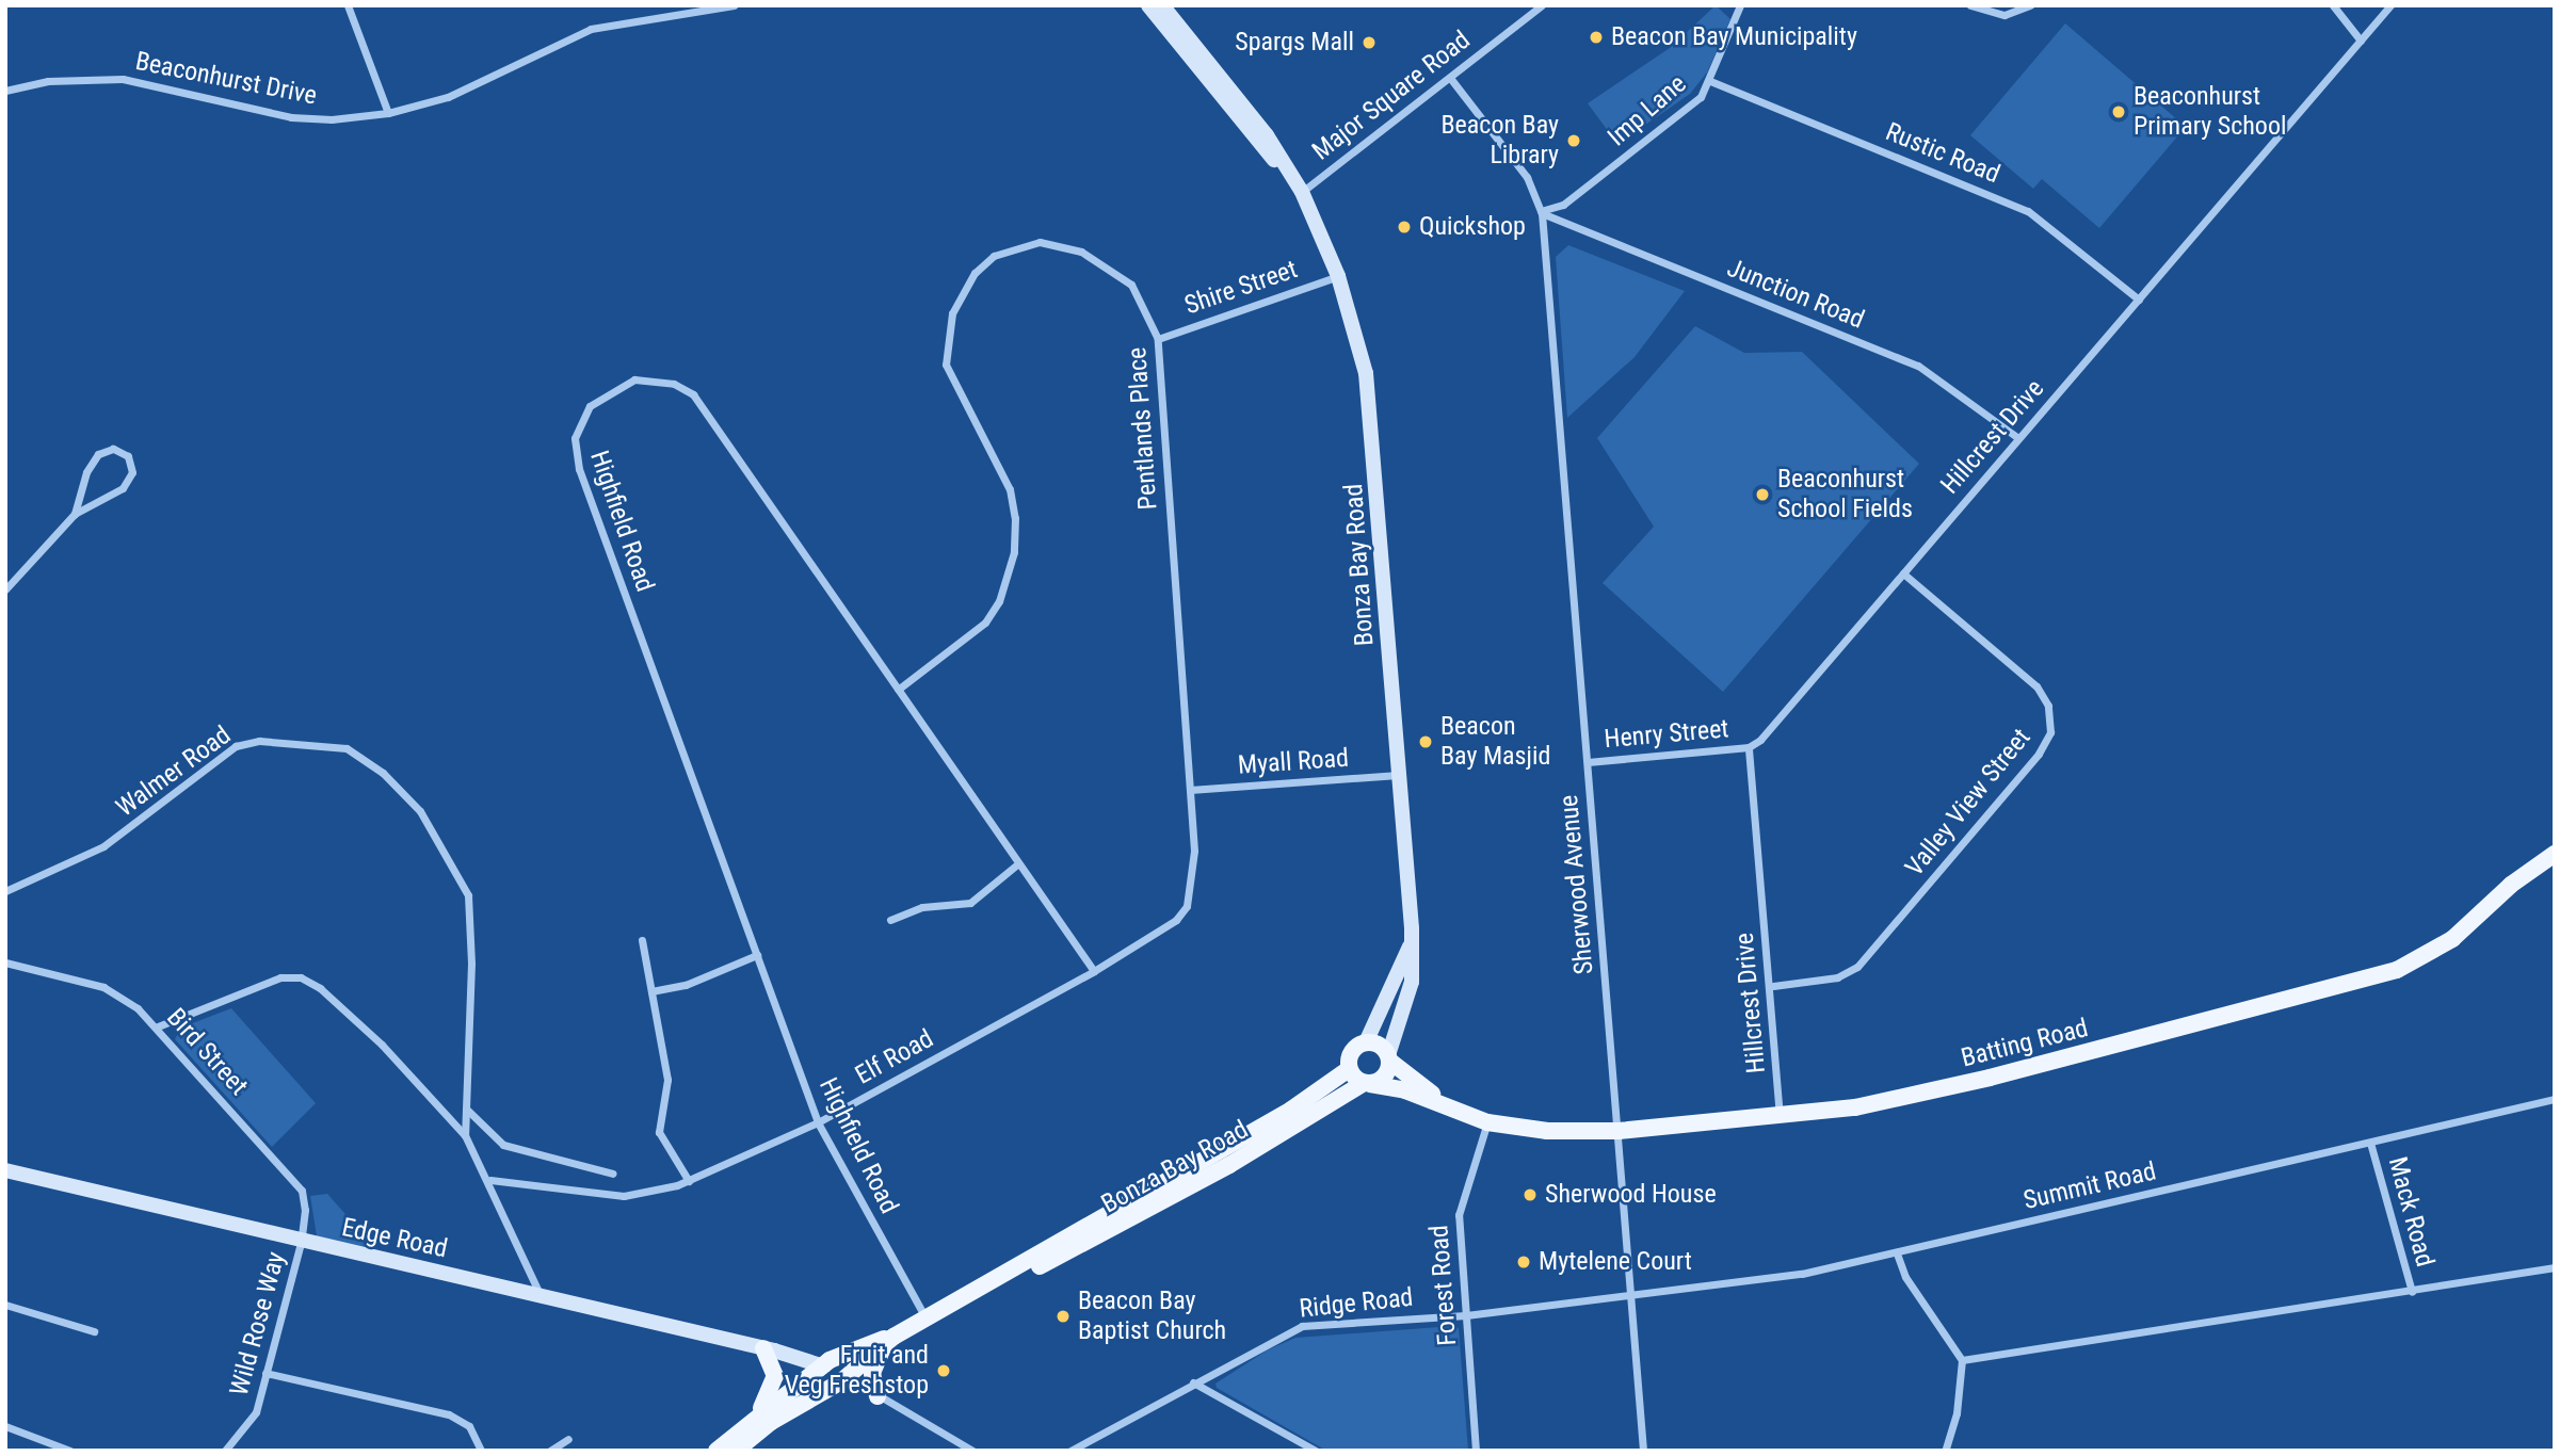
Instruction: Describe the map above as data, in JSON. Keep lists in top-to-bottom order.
{
  "streets": {
    "main road": ["Bonza Bay Road", "Batting Road"],
    "street": [
      "Beaconhurst Drive",
      "Major Square Road",
      "Imp Lane",
      "Rustic Road",
      "Shire Street",
      "Junction Road",
      "Pentlands Place",
      "Hillcrest Drive",
      "Highfield Road",
      "Henry Street",
      "Myall Road",
      "Walmer Road",
      "Valley View Street",
      "Sherwood Avenue",
      "Bird Street",
      "Elf Road",
      "Summit Road",
      "Mack Road",
      "Edge Road",
      "Forest Road",
      "Ridge Road",
      "Wild Rose Way"
    ]
  },
  "crossings": [
    ["Major Square Road", "Bonza Bay Road"],
    ["Major Square Road", "Sherwood Avenue"],
    ["Imp Lane", "Rustic Road"],
    ["Imp Lane", "Junction Road"],
    ["Imp Lane", "Sherwood Avenue"],
    ["Rustic Road", "Hillcrest Drive"],
    ["Shire Street", "Pentlands Place"],
    ["Shire Street", "Bonza Bay Road"],
    ["Junction Road", "Hillcrest Drive"],
    ["Junction Road", "Sherwood Avenue"],
    ["Pentlands Place", "Highfield Road"],
    ["Pentlands Place", "Myall Road"],
    ["Pentlands Place", "Elf Road"],
    ["Hillcrest Drive", "Henry Street"],
    ["Hillcrest Drive", "Valley View Street"],
    ["Hillcrest Drive", "Batting Road"],
    ["Highfield Road", "Bonza Bay Road"],
    ["Highfield Road", "Elf Road"],
    ["Bonza Bay Road", "Myall Road"],
    ["Bonza Bay Road", "Batting Road"],
    ["Bonza Bay Road", "Edge Road"],
    ["Henry Street", "Sherwood Avenue"],
    ["Sherwood Avenue", "Batting Road"],
    ["Sherwood Avenue", "Summit Road"],
    ["Sherwood Avenue", "Ridge Road"],
    ["Batting Road", "Forest Road"],
    ["Bird Street", "Edge Road"],
    ["Bird Street", "Wild Rose Way"],
    ["Summit Road", "Mack Road"],
    ["Summit Road", "Ridge Road"],
    ["Edge Road", "Wild Rose Way"],
    ["Forest Road", "Ridge Road"]
  ],
  "places": [
    "Beacon Bay Municipality",
    "Spargs Mall",
    "Beaconhurst Primary School",
    "Beacon Bay Library",
    "Quickshop",
    "Beaconhurst School Fields",
    "Beacon Bay Masjid",
    "Sherwood House",
    "Mytelene Court",
    "Beacon Bay Baptist Church",
    "Fruit and Veg Freshstop"
  ]
}
